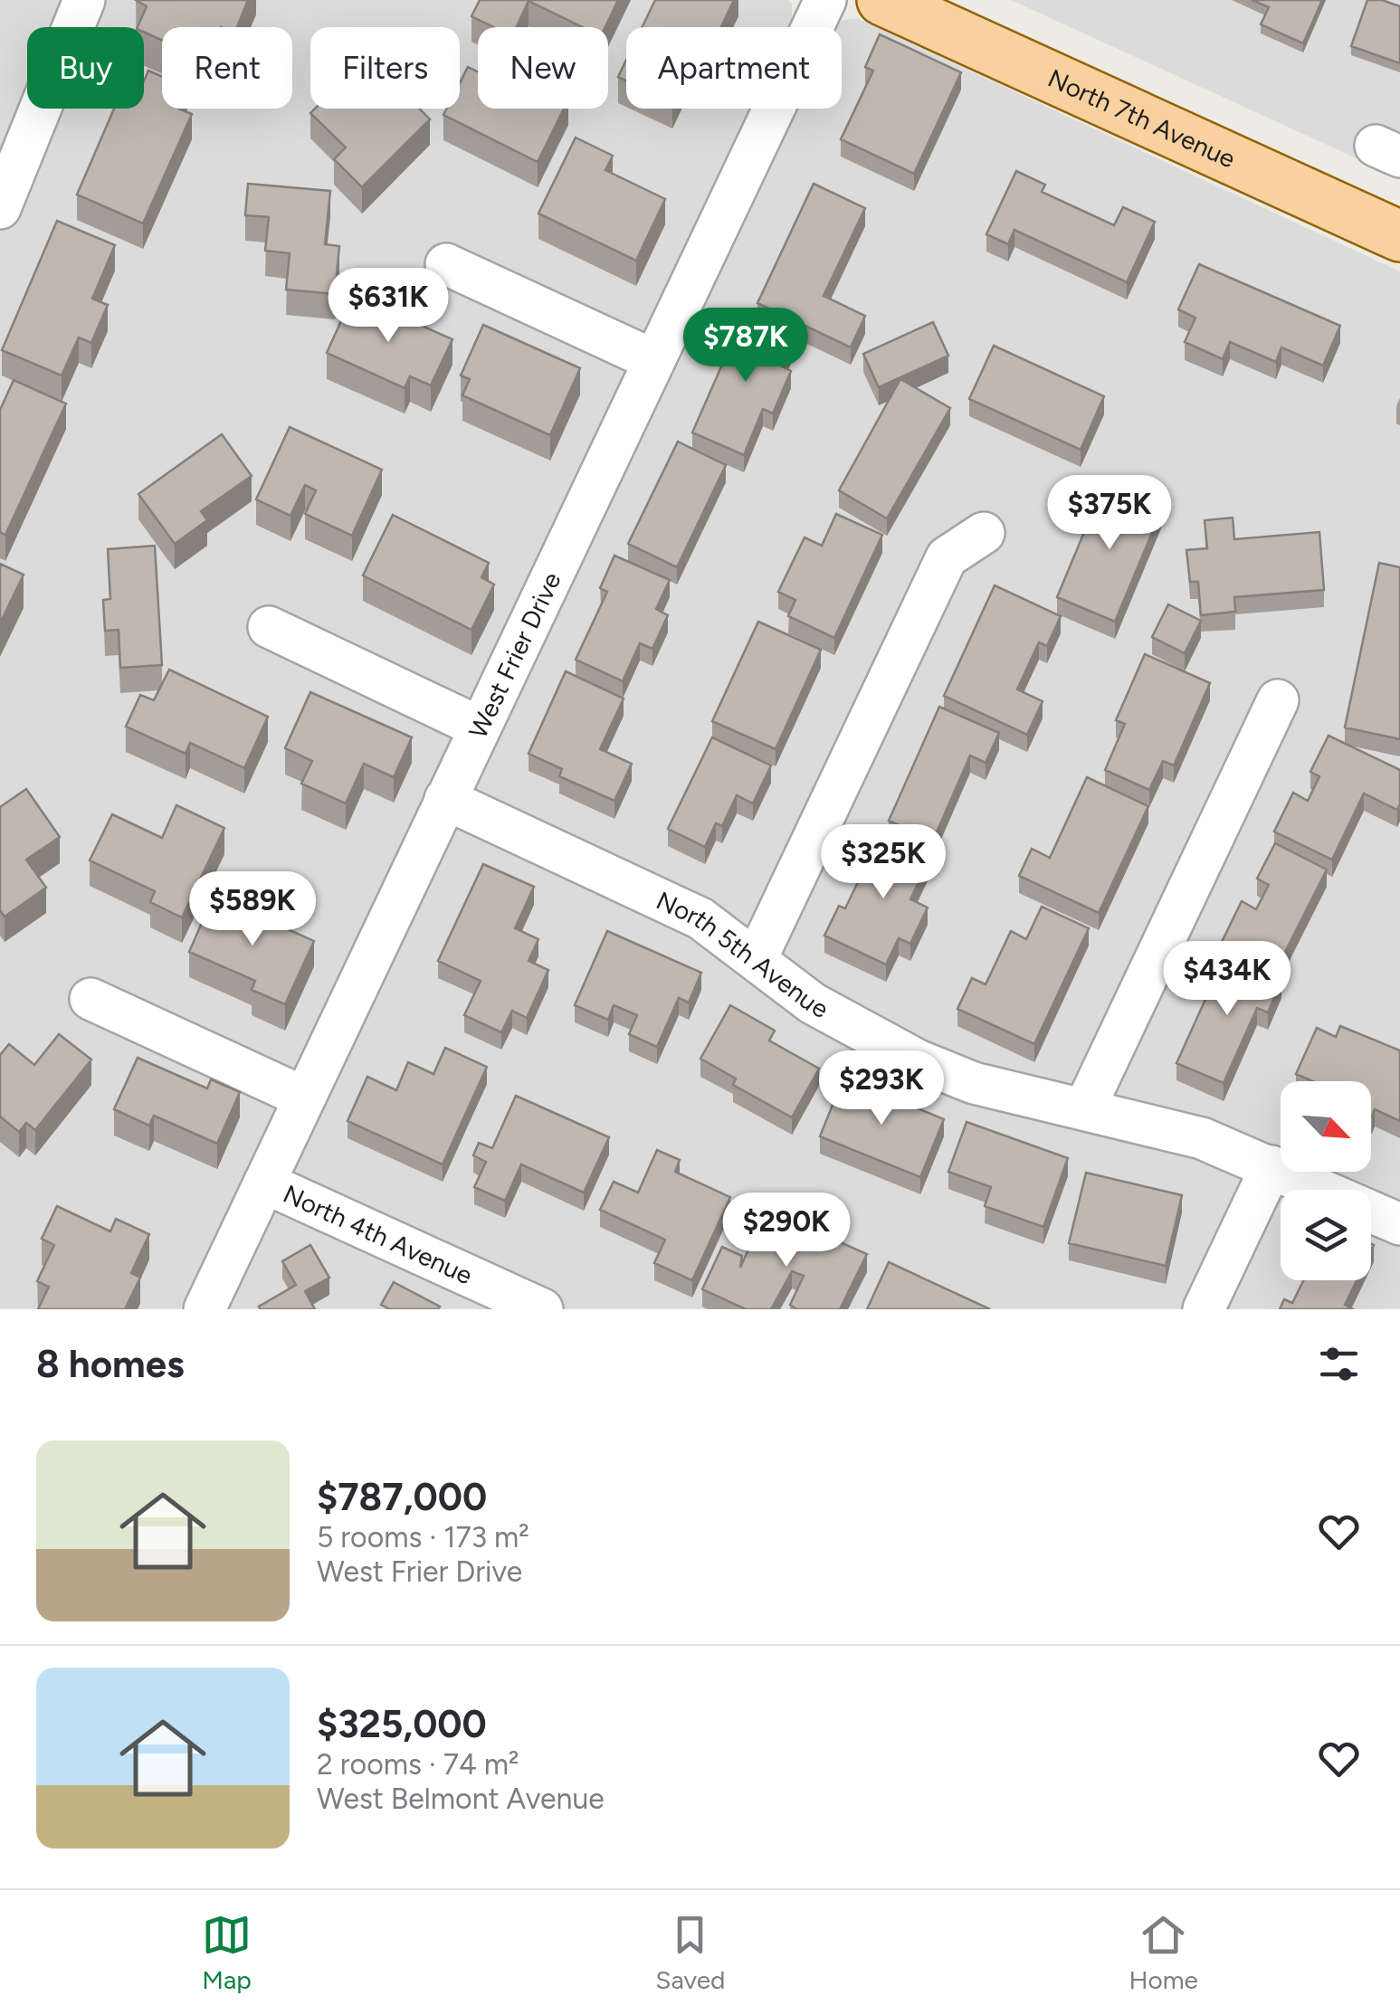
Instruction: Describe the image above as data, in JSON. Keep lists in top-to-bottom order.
{
  "streets": {
    "main road": ["North 7th Avenue"],
    "street": ["West Frier Drive", "North 5th Avenue", "North 4th Avenue"]
  },
  "crossings": [
    ["West Frier Drive", "North 5th Avenue"],
    ["West Frier Drive", "North 4th Avenue"]
  ],
  "north": "bottom right",
  "page": {
    "chip": [
      "Buy",
      "Rent",
      "Filters",
      "New",
      "Apartment"
    ],
    "price": [
      "$631K",
      "$787K",
      "$375K",
      "$325K",
      "$589K",
      "$434K",
      "$293K",
      "$290K"
    ],
    "heading": "8 homes",
    "list": [
      {
        "name": "$787,000",
        "note": "5 rooms · 173 m² · West Frier Drive"
      },
      {
        "name": "$325,000",
        "note": "2 rooms · 74 m² · West Belmont Avenue"
      }
    ],
    "tabs": ["Map", "Saved", "Home"]
  }
}
